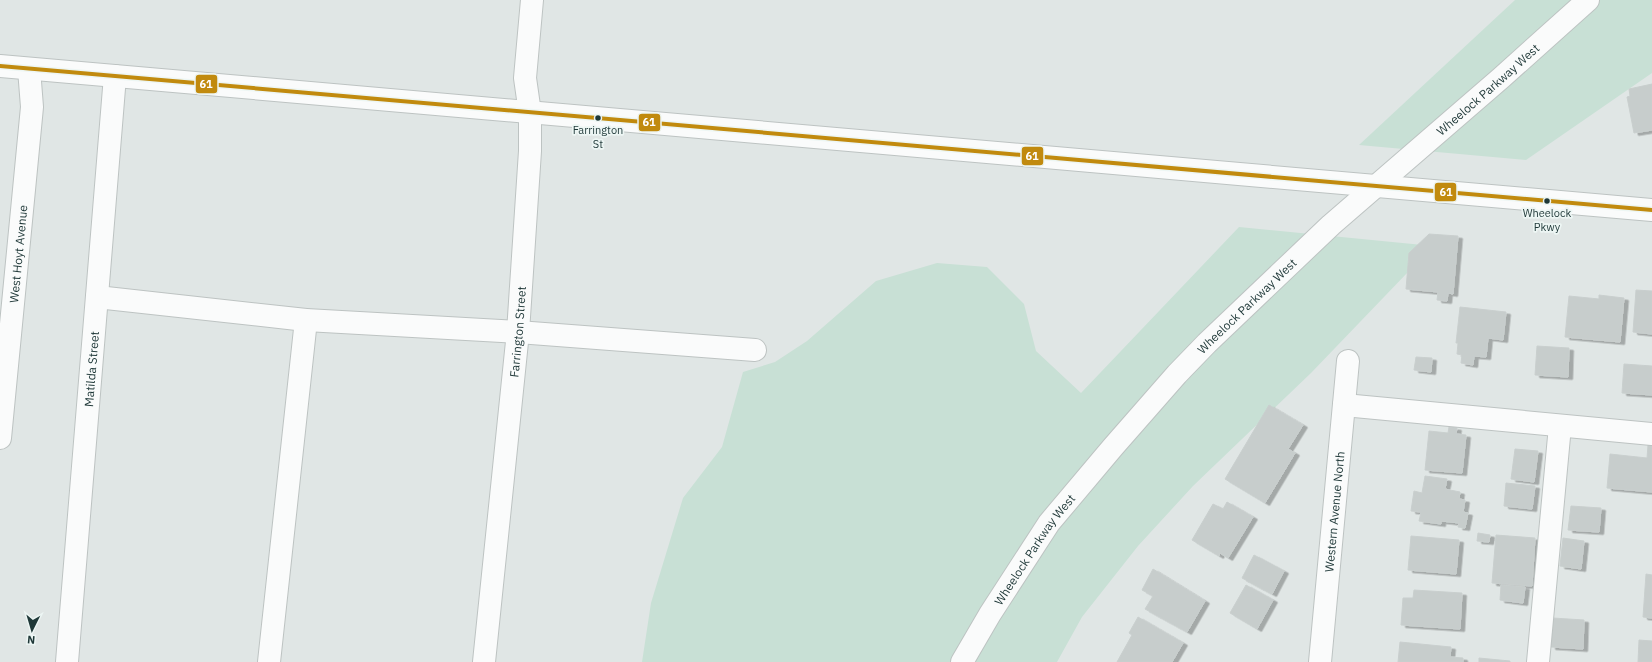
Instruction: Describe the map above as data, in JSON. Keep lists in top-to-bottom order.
{
  "streets": {
    "street": [
      "Wheelock Parkway West",
      "West Hoyt Avenue",
      "Farrington Street",
      "Matilda Street",
      "Western Avenue North"
    ]
  },
  "places": ["Farrington St", "Wheelock Pkwy"],
  "lines": ["transit line 61"],
  "north": "bottom"
}
